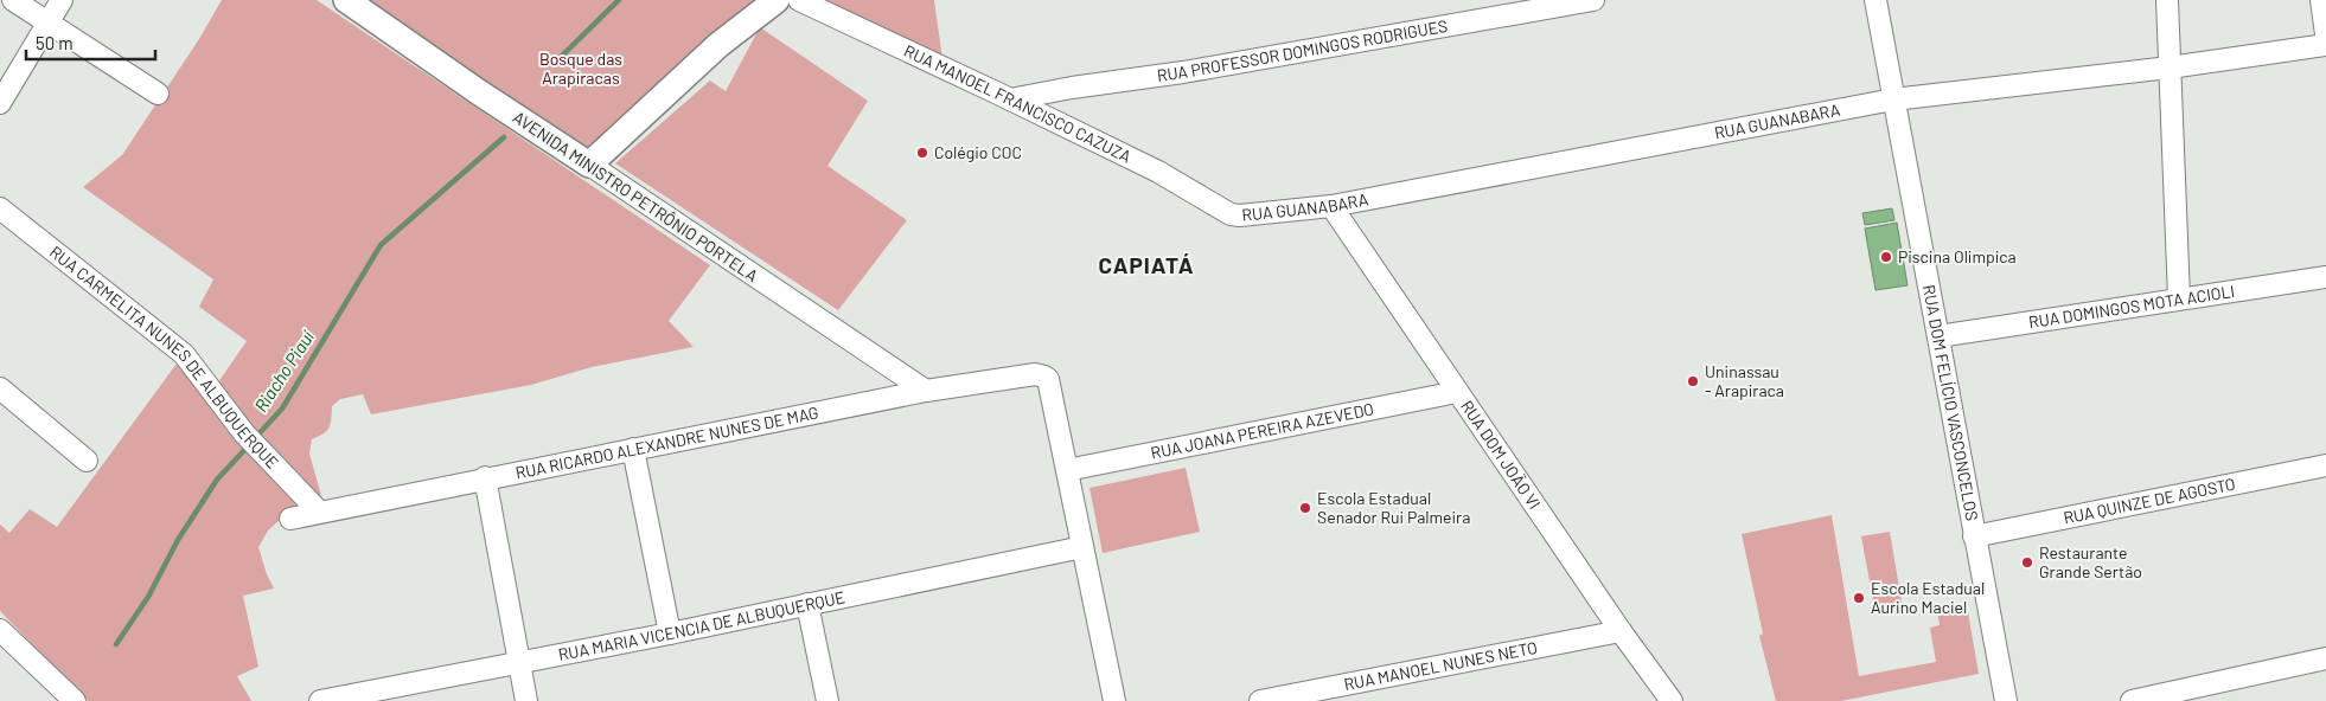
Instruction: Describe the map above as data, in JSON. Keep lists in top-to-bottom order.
{
  "streets": {
    "street": [
      "RUA PROFESSOR DOMINGOS RODRIGUES",
      "RUA MANOEL FRANCISCO CAZUZA",
      "RUA GUANABARA",
      "AVENIDA MINISTRO PETRÔNIO PORTELA",
      "RUA DOMINGOS MOTA ACIOLI",
      "RUA CARMELITA NUNES DE ALBUQUERQUE",
      "RUA DOM FELÍCIO VASCONCELOS",
      "RUA JOANA PEREIRA AZEVEDO",
      "RUA RICARDO ALEXANDRE NUNES DE MAG",
      "RUA DOM JOÃO VI",
      "RUA QUINZE DE AGOSTO",
      "RUA MARIA VICENCIA DE ALBUQUERQUE",
      "RUA MANOEL NUNES NETO"
    ]
  },
  "crossings": [
    ["RUA PROFESSOR DOMINGOS RODRIGUES", "RUA MANOEL FRANCISCO CAZUZA"],
    ["RUA MANOEL FRANCISCO CAZUZA", "RUA GUANABARA"],
    ["RUA GUANABARA", "RUA DOM FELÍCIO VASCONCELOS"],
    ["RUA GUANABARA", "RUA DOM JOÃO VI"],
    ["AVENIDA MINISTRO PETRÔNIO PORTELA", "RUA RICARDO ALEXANDRE NUNES DE MAG"],
    ["RUA DOMINGOS MOTA ACIOLI", "RUA DOM FELÍCIO VASCONCELOS"],
    ["RUA CARMELITA NUNES DE ALBUQUERQUE", "RUA RICARDO ALEXANDRE NUNES DE MAG"],
    ["RUA DOM FELÍCIO VASCONCELOS", "RUA QUINZE DE AGOSTO"],
    ["RUA JOANA PEREIRA AZEVEDO", "RUA RICARDO ALEXANDRE NUNES DE MAG"],
    ["RUA JOANA PEREIRA AZEVEDO", "RUA DOM JOÃO VI"],
    ["RUA DOM JOÃO VI", "RUA MANOEL NUNES NETO"]
  ],
  "districts": ["CAPIATÁ"],
  "water": ["Riacho Piauí"],
  "parks": ["Bosque das Arapiracas"],
  "places": [
    "Colégio COC",
    "Piscina Olimpica",
    "Uninassau - Arapiraca",
    "Escola Estadual Senador Rui Palmeira",
    "Restaurante Grande Sertão",
    "Escola Estadual Aurino Maciel"
  ],
  "scale_bar": "50 m"
}
